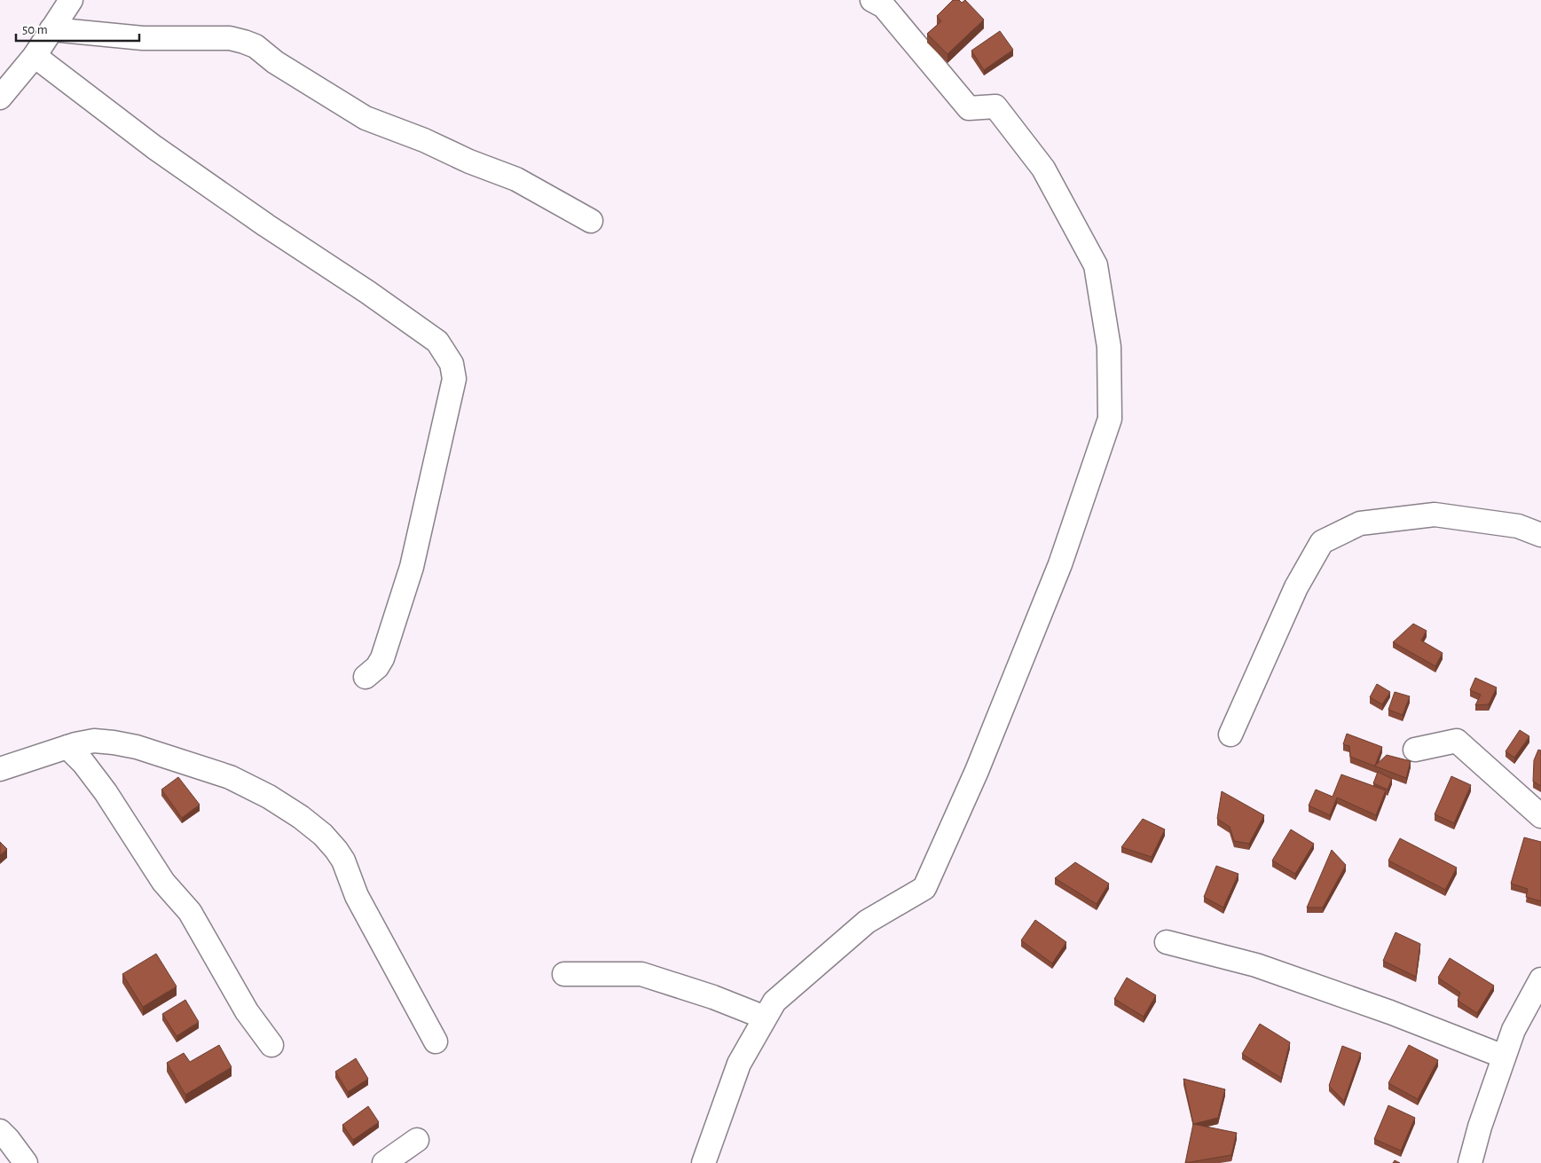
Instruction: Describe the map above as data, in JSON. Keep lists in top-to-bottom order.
{
  "scale_bar": "50 m"
}
